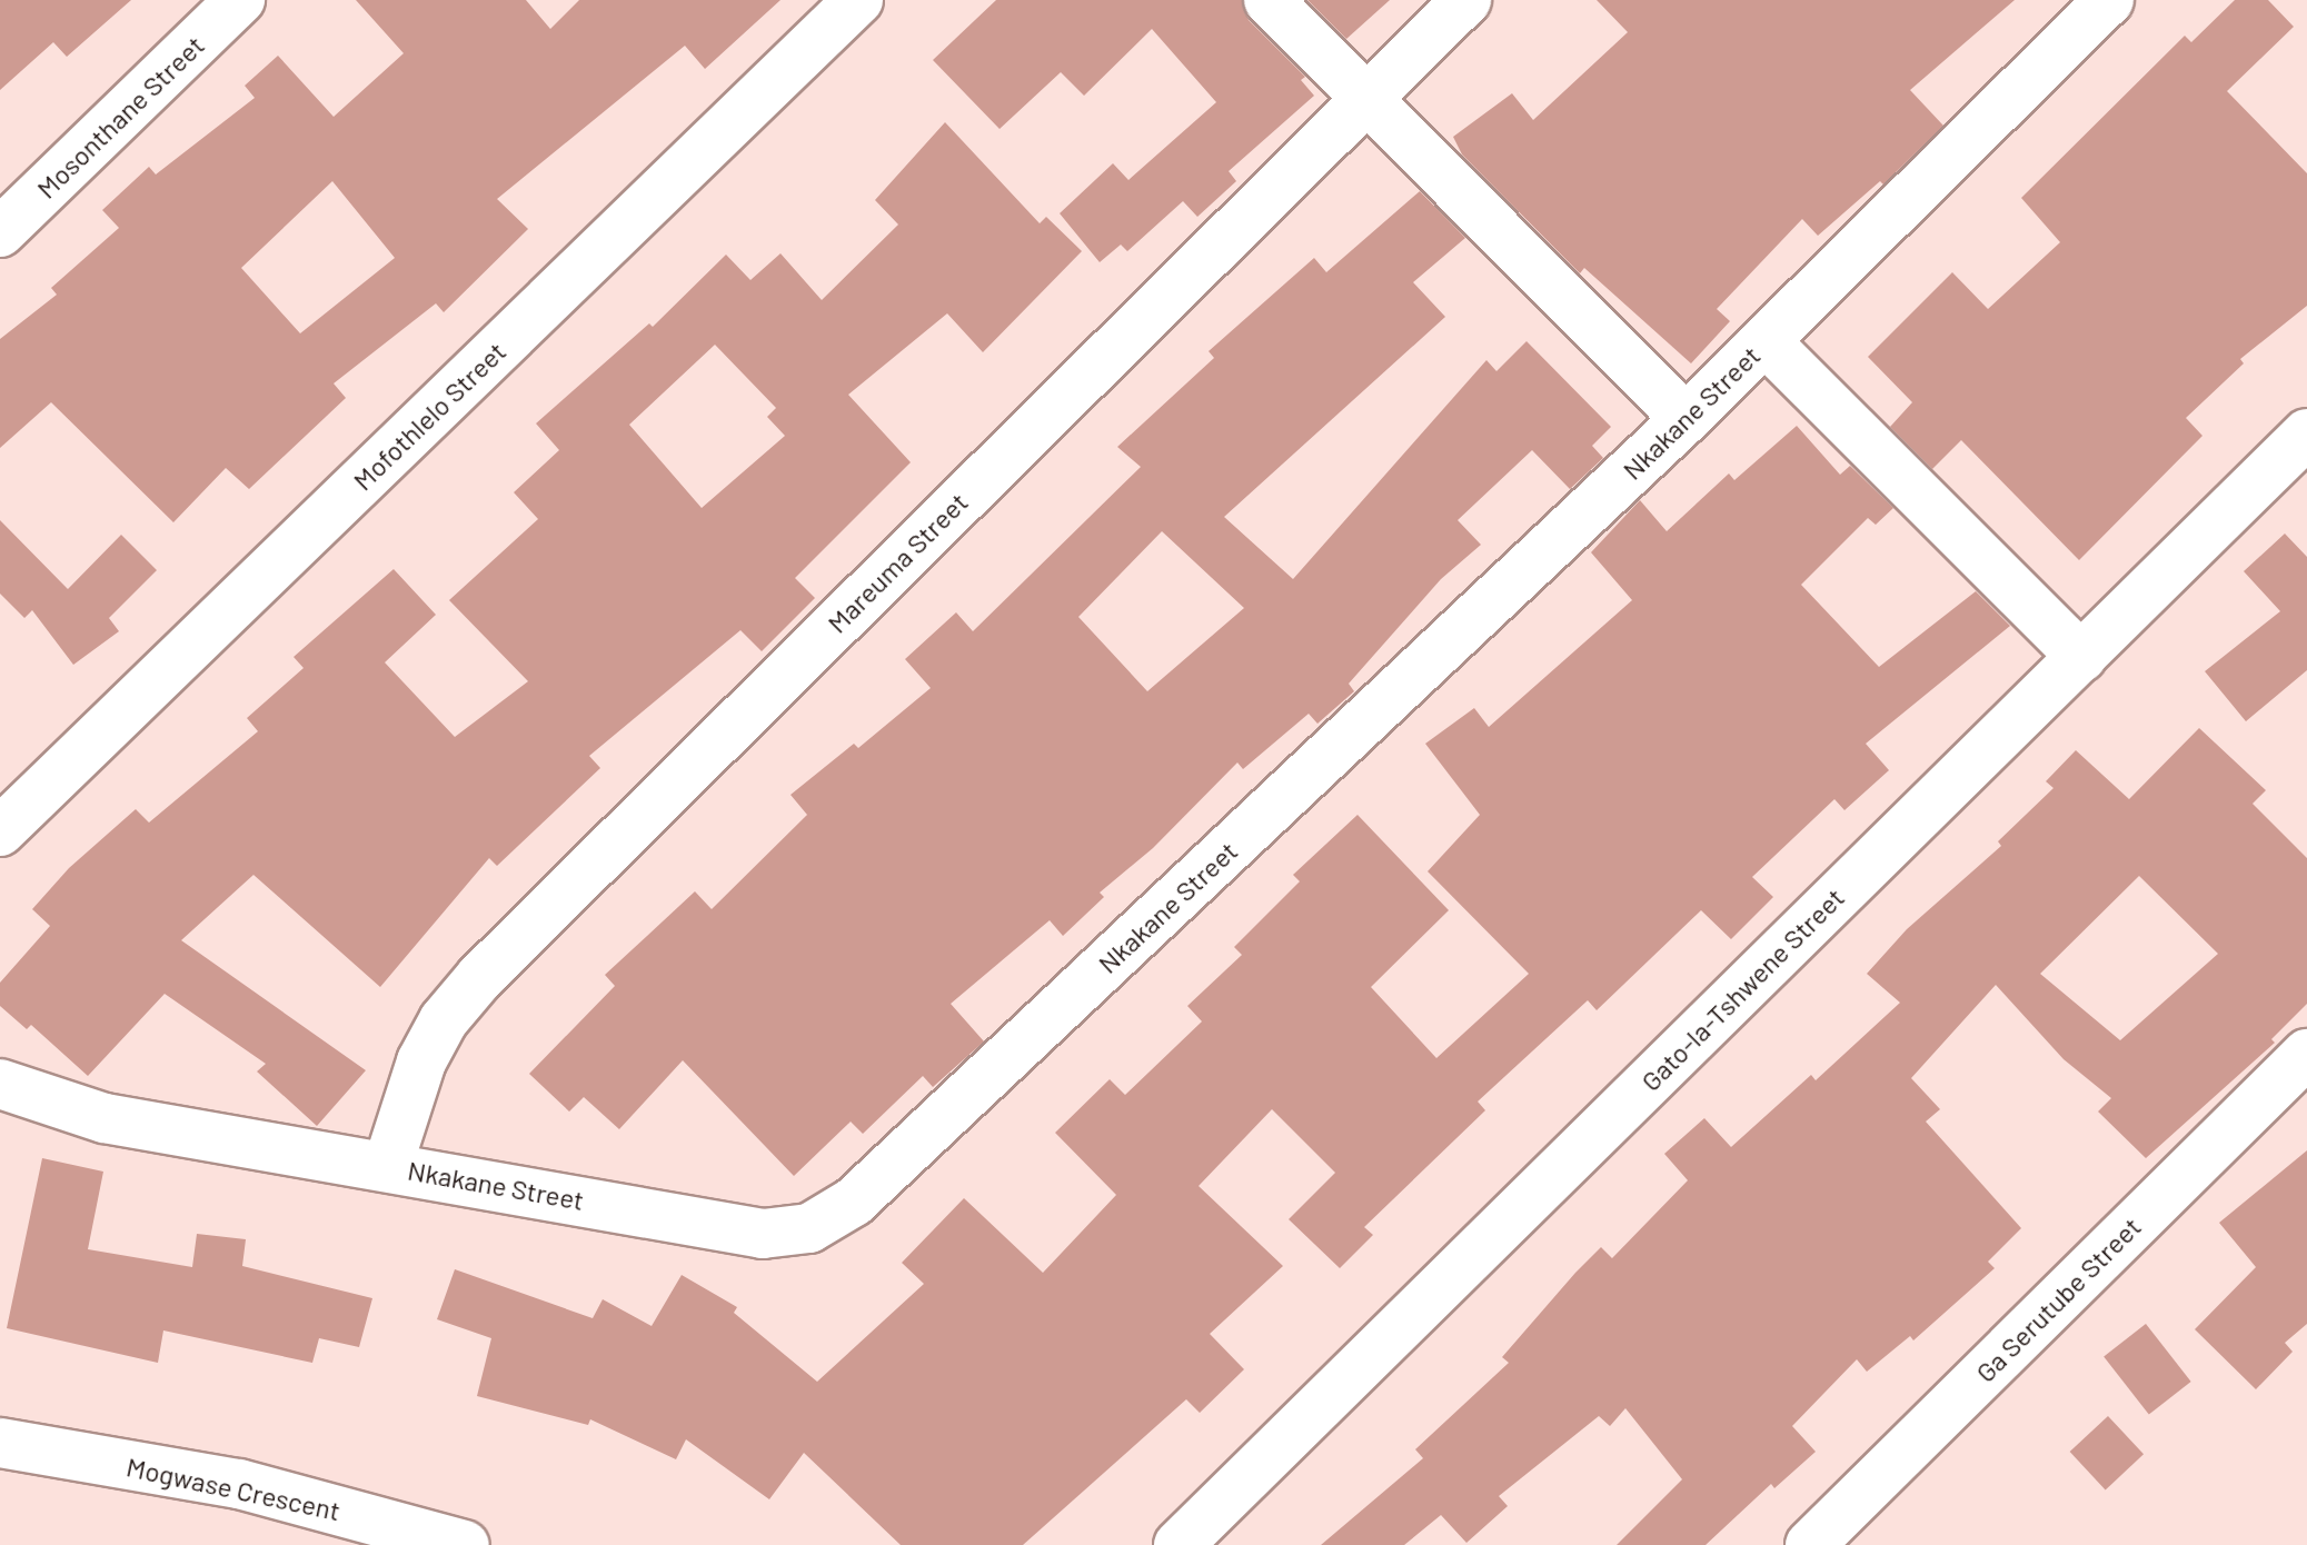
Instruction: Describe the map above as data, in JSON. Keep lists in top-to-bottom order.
{
  "streets": {
    "street": [
      "Mosonthane Street",
      "Nkakane Street",
      "Mofothlelo Street",
      "Mareuma Street",
      "Gato-la-Tshwene Street",
      "Ga Serutube Street",
      "Mogwase Crescent"
    ]
  },
  "crossings": [
    ["Nkakane Street", "Mareuma Street"]
  ]
}
